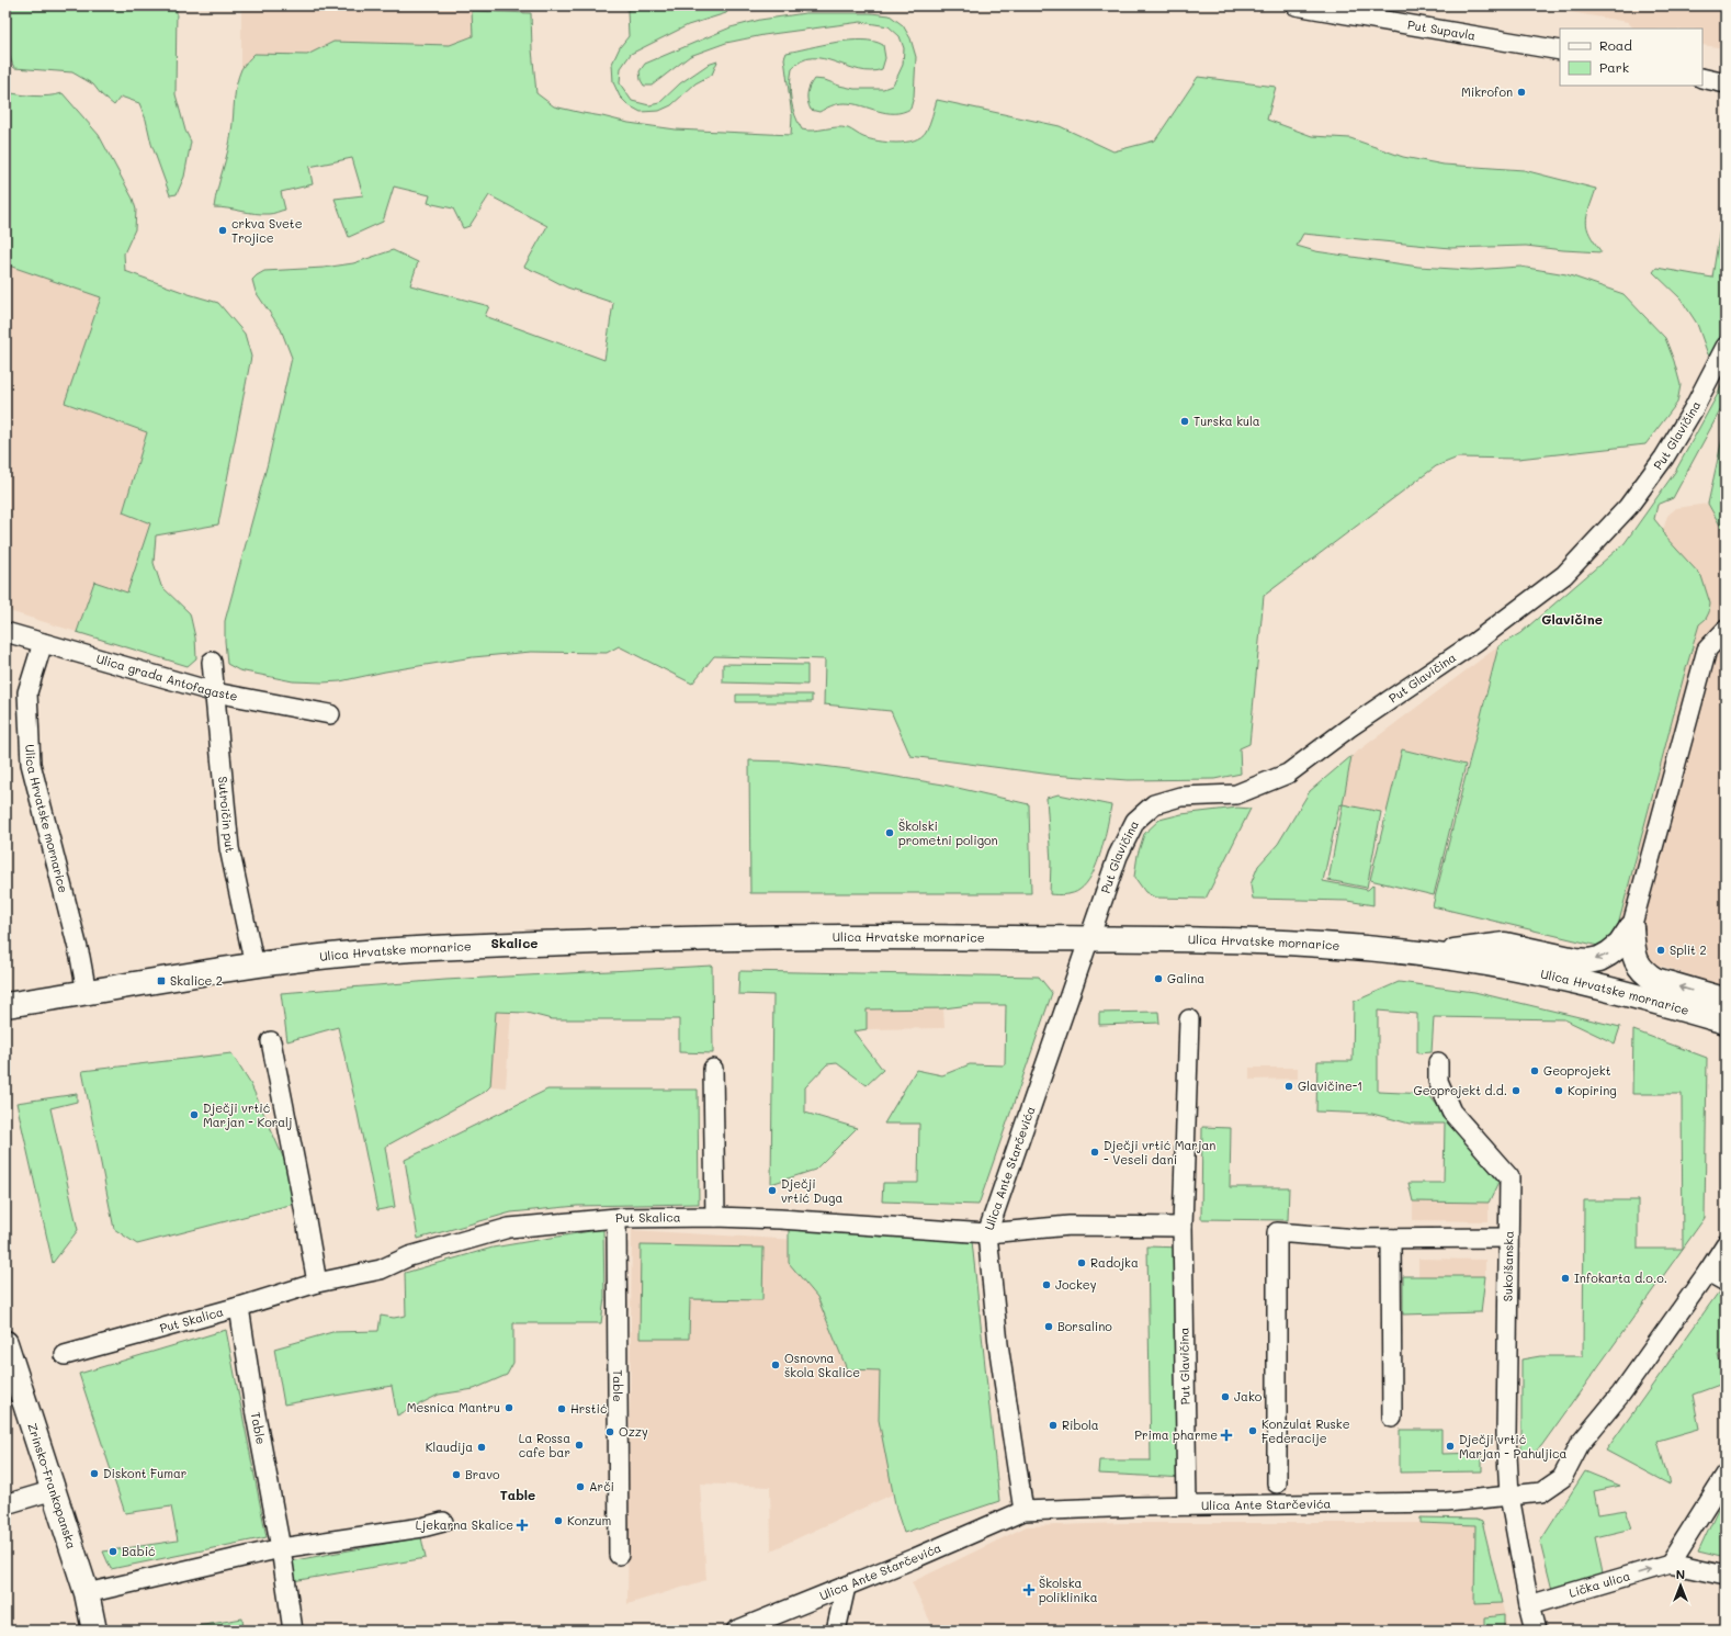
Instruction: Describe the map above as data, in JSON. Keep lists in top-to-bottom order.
{
  "streets": {
    "main road": ["Ulica Hrvatske mornarice", "Zrinsko-Frankopanska"],
    "street": [
      "Put Supavla",
      "Put Glavičina",
      "Ulica grada Antofagaste",
      "Sutroičin put",
      "Ulica Ante Starčevića",
      "Put Skalica",
      "Sukoišanska",
      "Table",
      "Lička ulica"
    ]
  },
  "crossings": [
    ["Put Glavičina", "Ulica Hrvatske mornarice"],
    ["Put Glavičina", "Ulica Ante Starčevića"],
    ["Ulica grada Antofagaste", "Sutroičin put"],
    ["Ulica grada Antofagaste", "Ulica Hrvatske mornarice"],
    ["Sutroičin put", "Ulica Hrvatske mornarice"],
    ["Ulica Hrvatske mornarice", "Ulica Ante Starčevića"],
    ["Ulica Ante Starčevića", "Put Skalica"],
    ["Ulica Ante Starčevića", "Sukoišanska"],
    ["Put Skalica", "Table"],
    ["Sukoišanska", "Lička ulica"]
  ],
  "one_way": ["Lička ulica"],
  "districts": ["Glavičine", "Skalice", "Table"],
  "places": {
    "other": [
      "Mikrofon",
      "crkva Svete Trojice",
      "Turska kula",
      "Školski prometni poligon",
      "Split 2",
      "Galina",
      "Geoprojekt",
      "Glavičine-1",
      "Geoprojekt d.d.",
      "Kopiring",
      "Dječji vrtić Marjan - Koralj",
      "Dječji vrtić Marjan - Veseli dani",
      "Dječji vrtić Duga",
      "Radojka",
      "Infokarta d.o.o.",
      "Jockey",
      "Borsalino",
      "Osnovna škola Skalice",
      "Jako",
      "Mesnica Mantru",
      "Hrstić",
      "Ribola",
      "Konzulat Ruske Federacije",
      "Ozzy",
      "La Rossa cafe bar",
      "Dječji vrtić Marjan - Pahuljica",
      "Klaudija",
      "Diskont Fumar",
      "Bravo",
      "Arči",
      "Konzum",
      "Babić"
    ],
    "transit": ["Skalice 2"],
    "health": ["Prima pharme", "Ljekarna Skalice", "Školska poliklinika"]
  },
  "legend": ["Road", "Park"],
  "north": "top"
}
